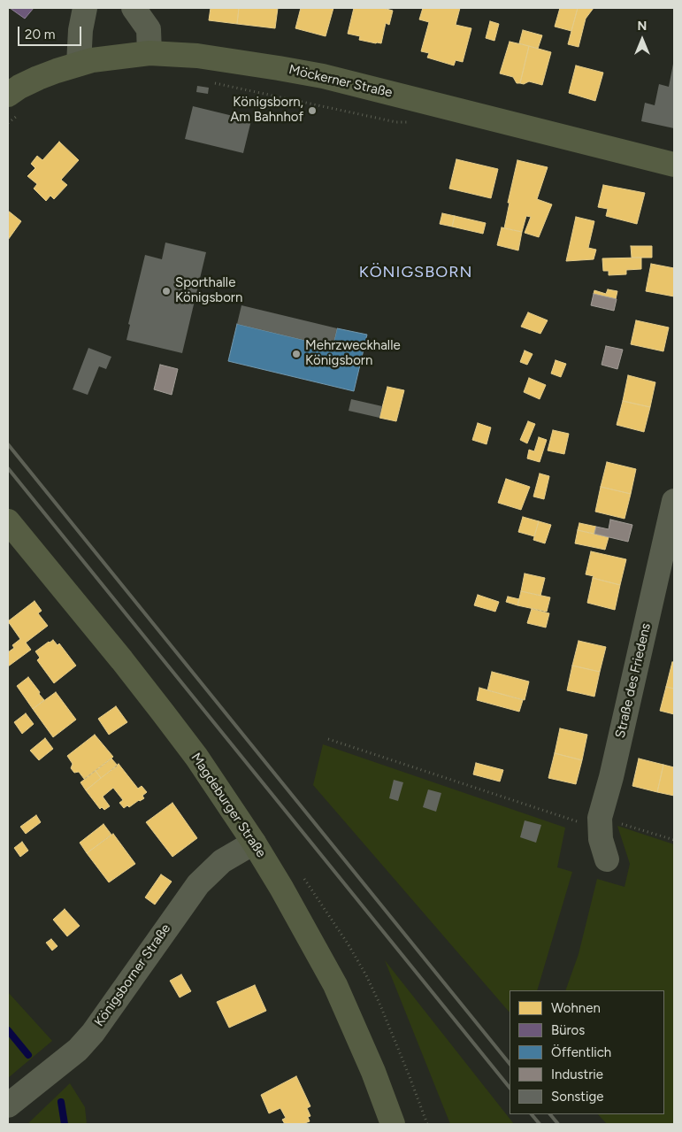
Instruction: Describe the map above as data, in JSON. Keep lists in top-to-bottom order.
{
  "streets": {
    "main road": ["Möckerner Straße", "Magdeburger Straße"],
    "street": ["Straße des Friedens", "Königsborner Straße"]
  },
  "crossings": [
    ["Magdeburger Straße", "Königsborner Straße"]
  ],
  "districts": ["KÖNIGSBORN"],
  "places": ["Königsborn, Am Bahnhof", "Sporthalle Königsborn", "Mehrzweckhalle Königsborn"],
  "legend": [
    "Wohnen",
    "Büros",
    "Öffentlich",
    "Industrie",
    "Sonstige"
  ],
  "scale_bar": "20 m",
  "north": "top"
}
